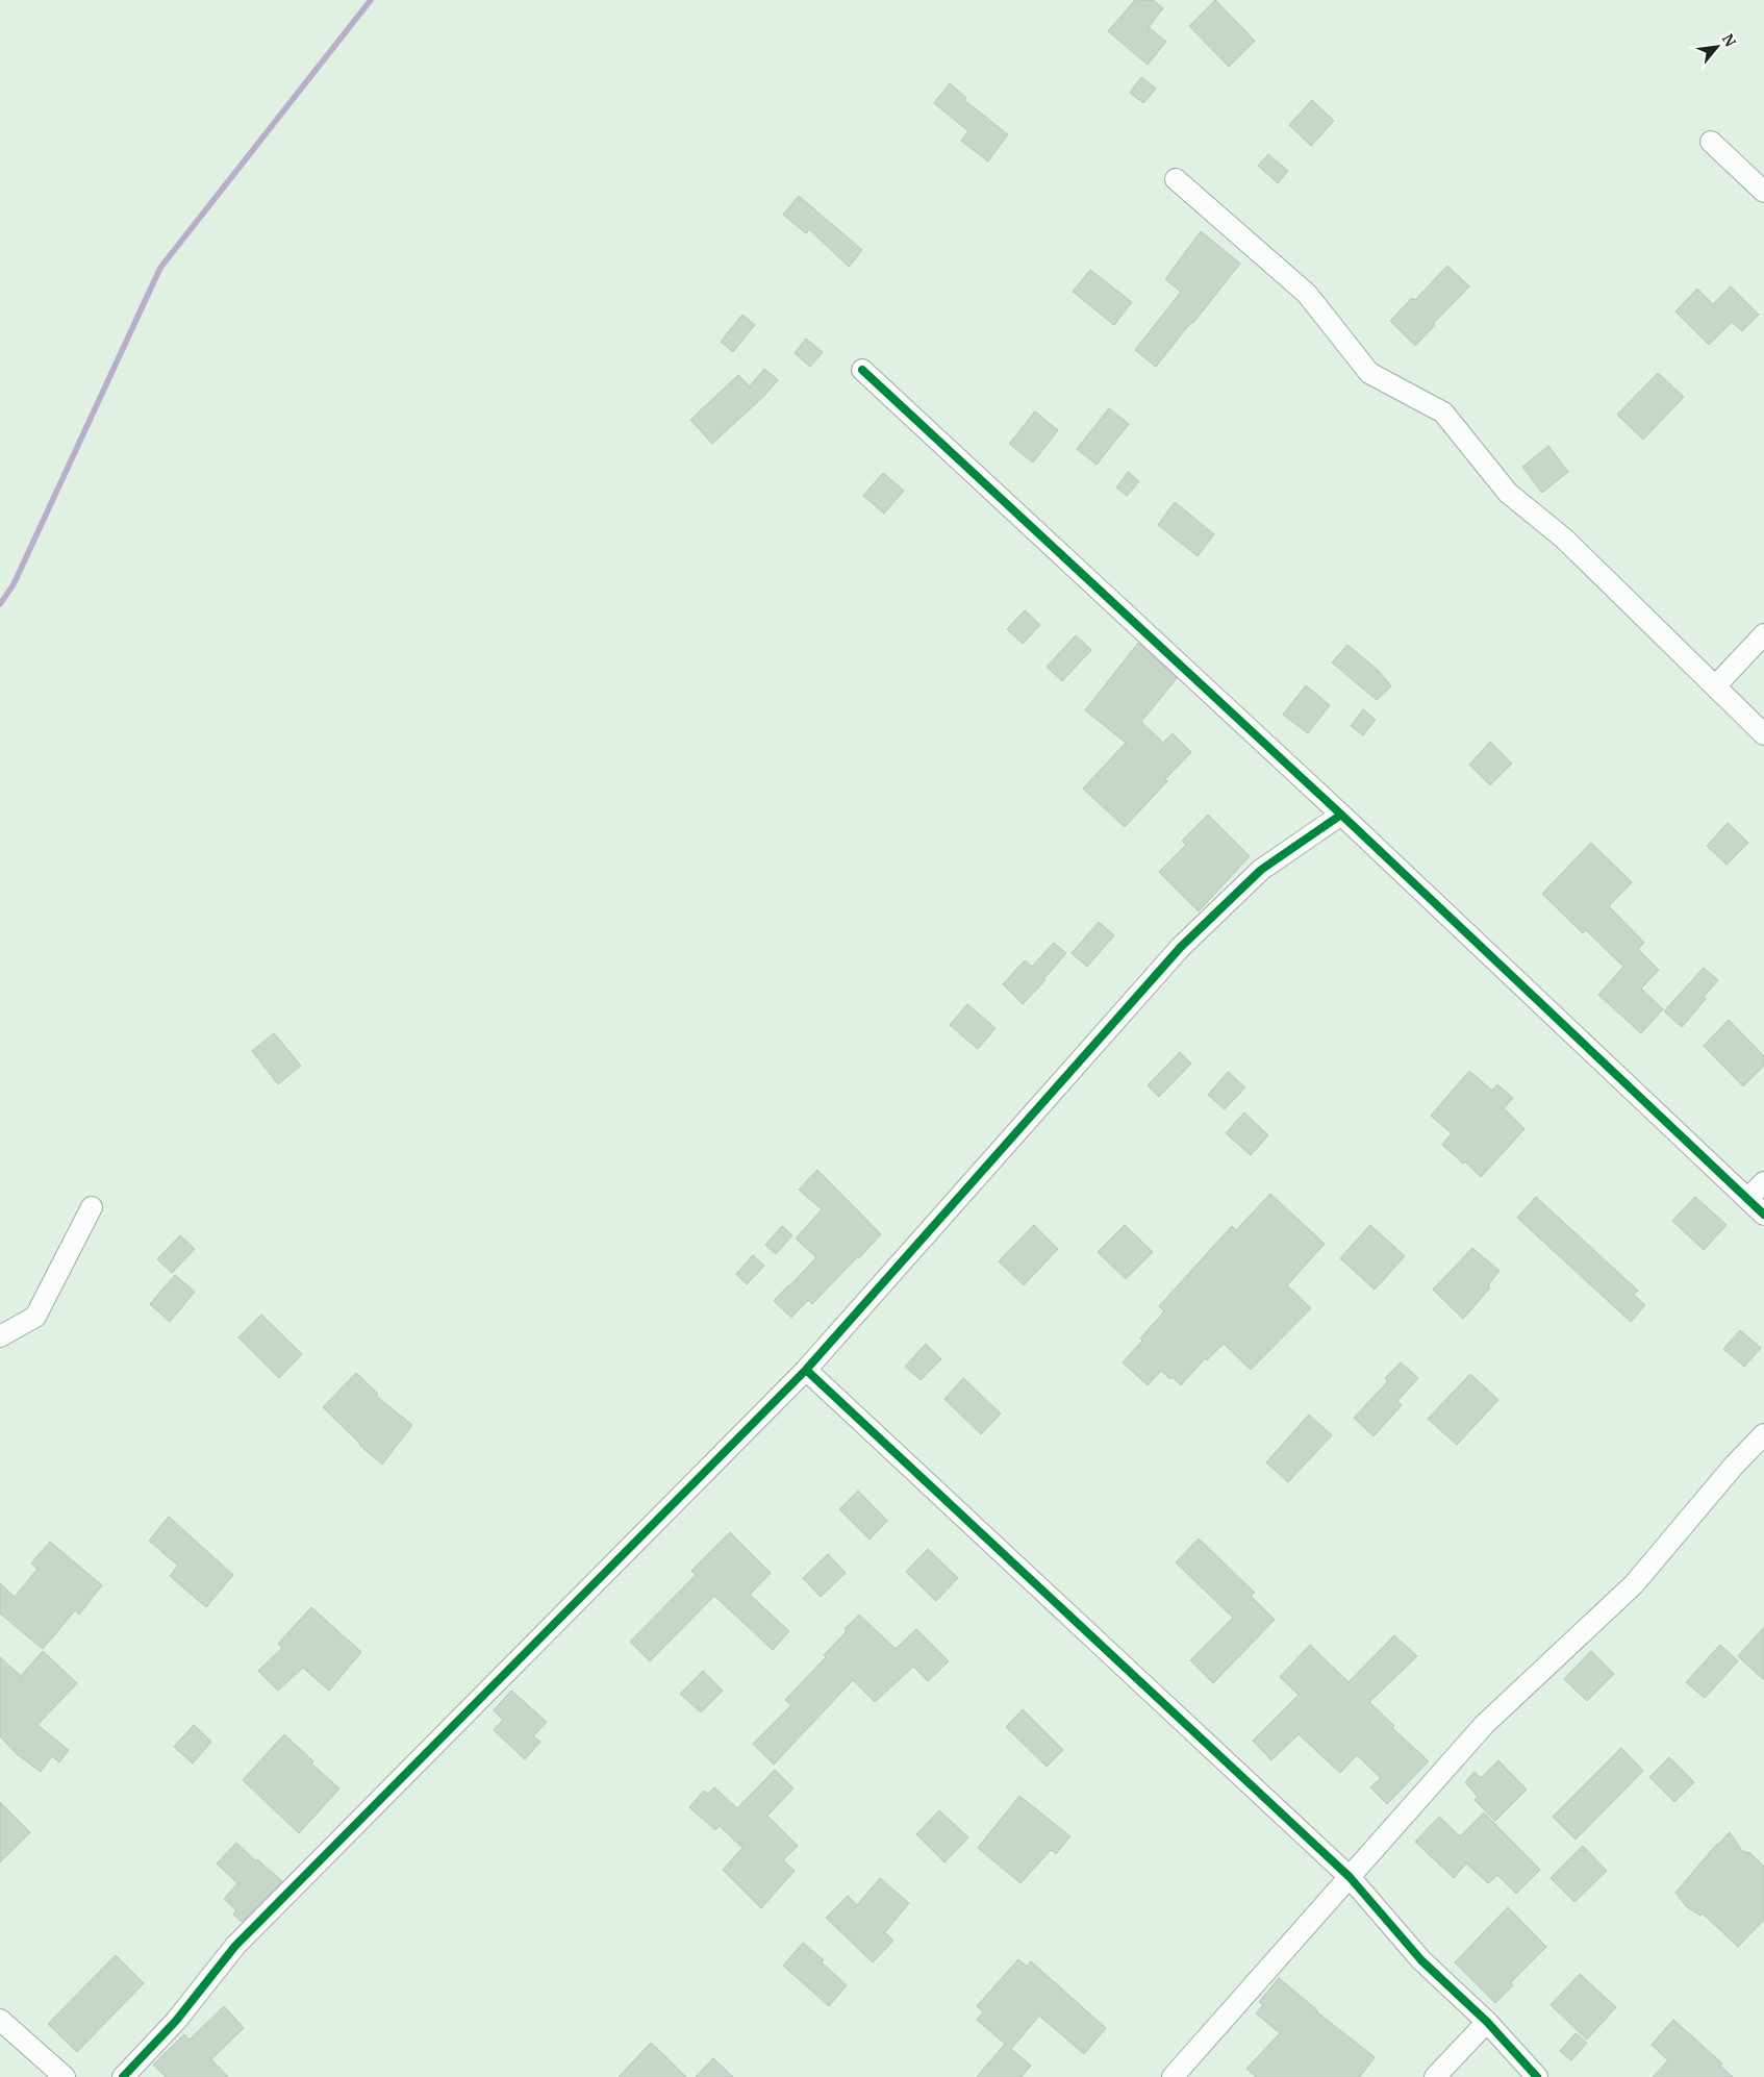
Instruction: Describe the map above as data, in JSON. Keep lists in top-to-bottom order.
{
  "north": "top right"
}
